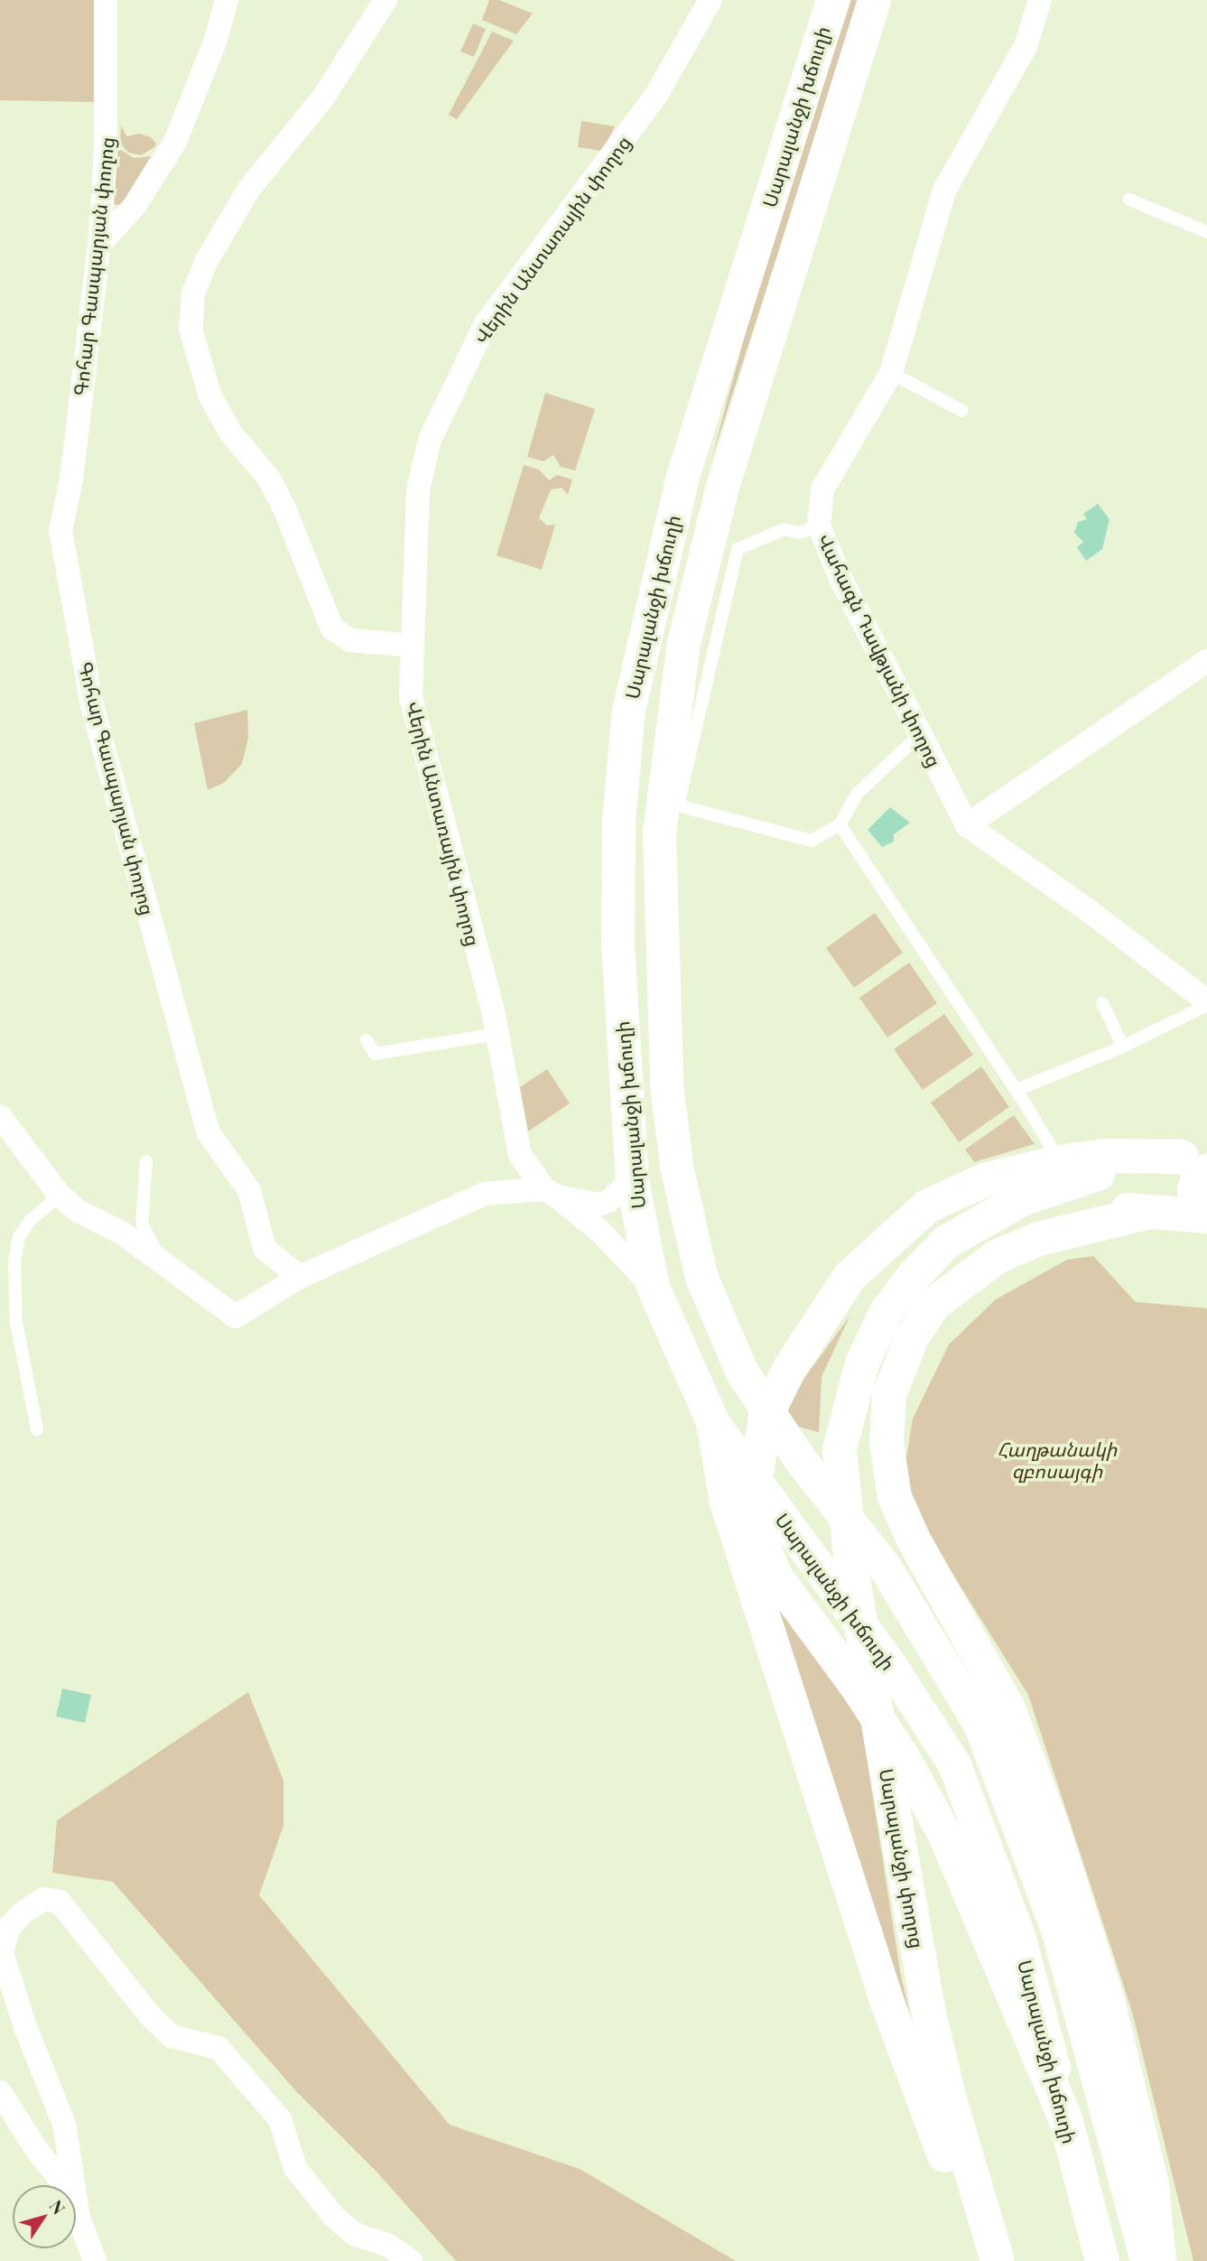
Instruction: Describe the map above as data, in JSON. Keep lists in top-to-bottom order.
{
  "streets": {
    "main road": ["Սարալանջի խճուղի", "Սարալանջի փողոց"],
    "street": ["Վերին Անտառային փողոց", "Գոհար Գասպարյան փողոց", "Վահագն Դավթյանի փողոց"]
  },
  "crossings": [
    ["Սարալանջի խճուղի", "Վերին Անտառային փողոց"]
  ],
  "parks": ["Հաղթանակի զբոսայգի"],
  "north": "top right"
}
